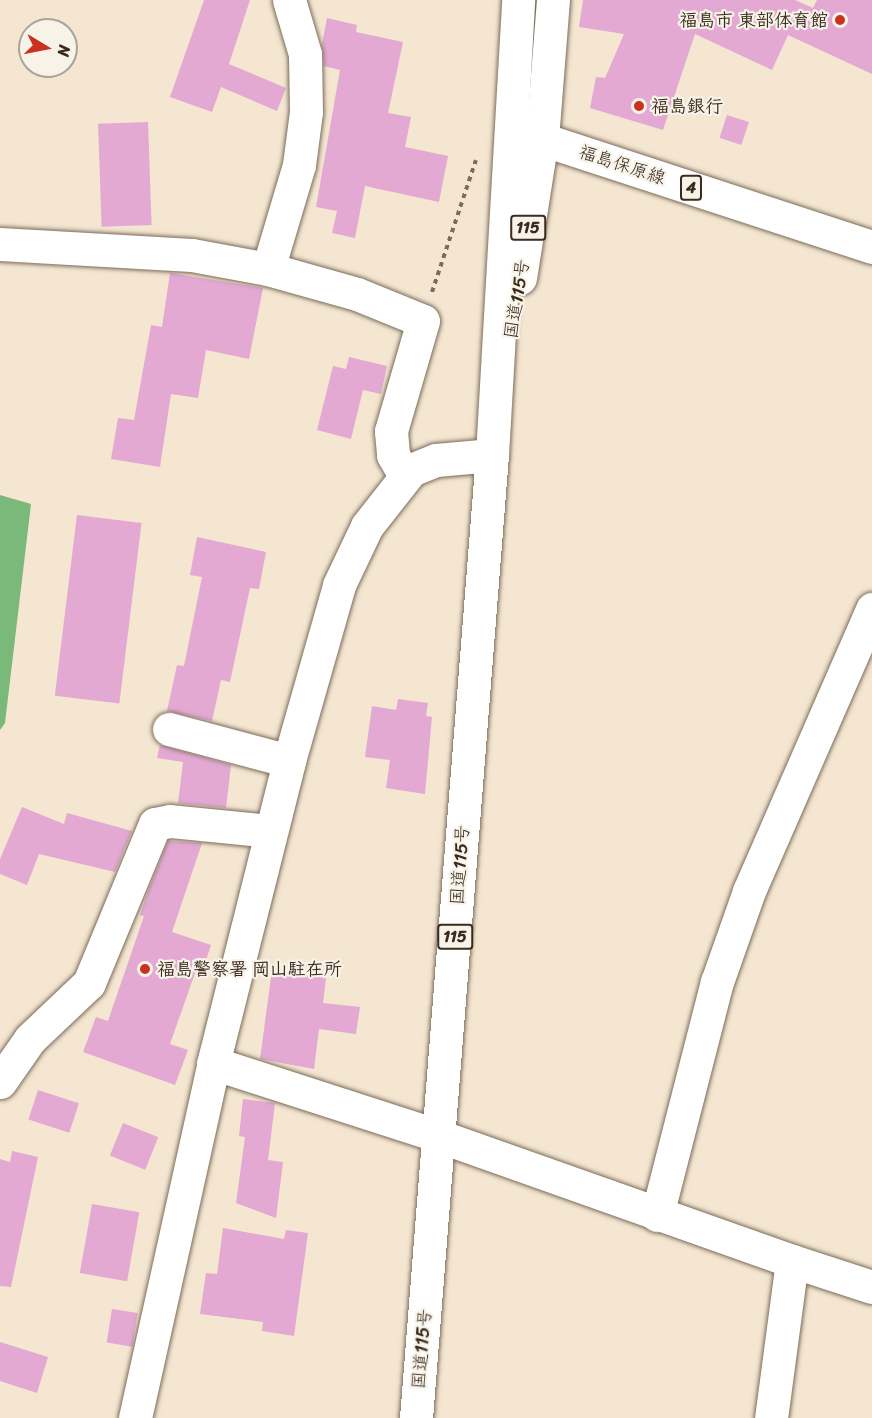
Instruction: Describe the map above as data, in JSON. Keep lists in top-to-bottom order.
{
  "streets": {
    "main road": [
      "福島保原線",
      "4",
      "115",
      "国道115号"
    ]
  },
  "crossings": [
    ["福島保原線", "国道115号"]
  ],
  "places": ["福島市 東部体育館", "福島銀行", "福島警察署 岡山駐在所"],
  "north": "right"
}
